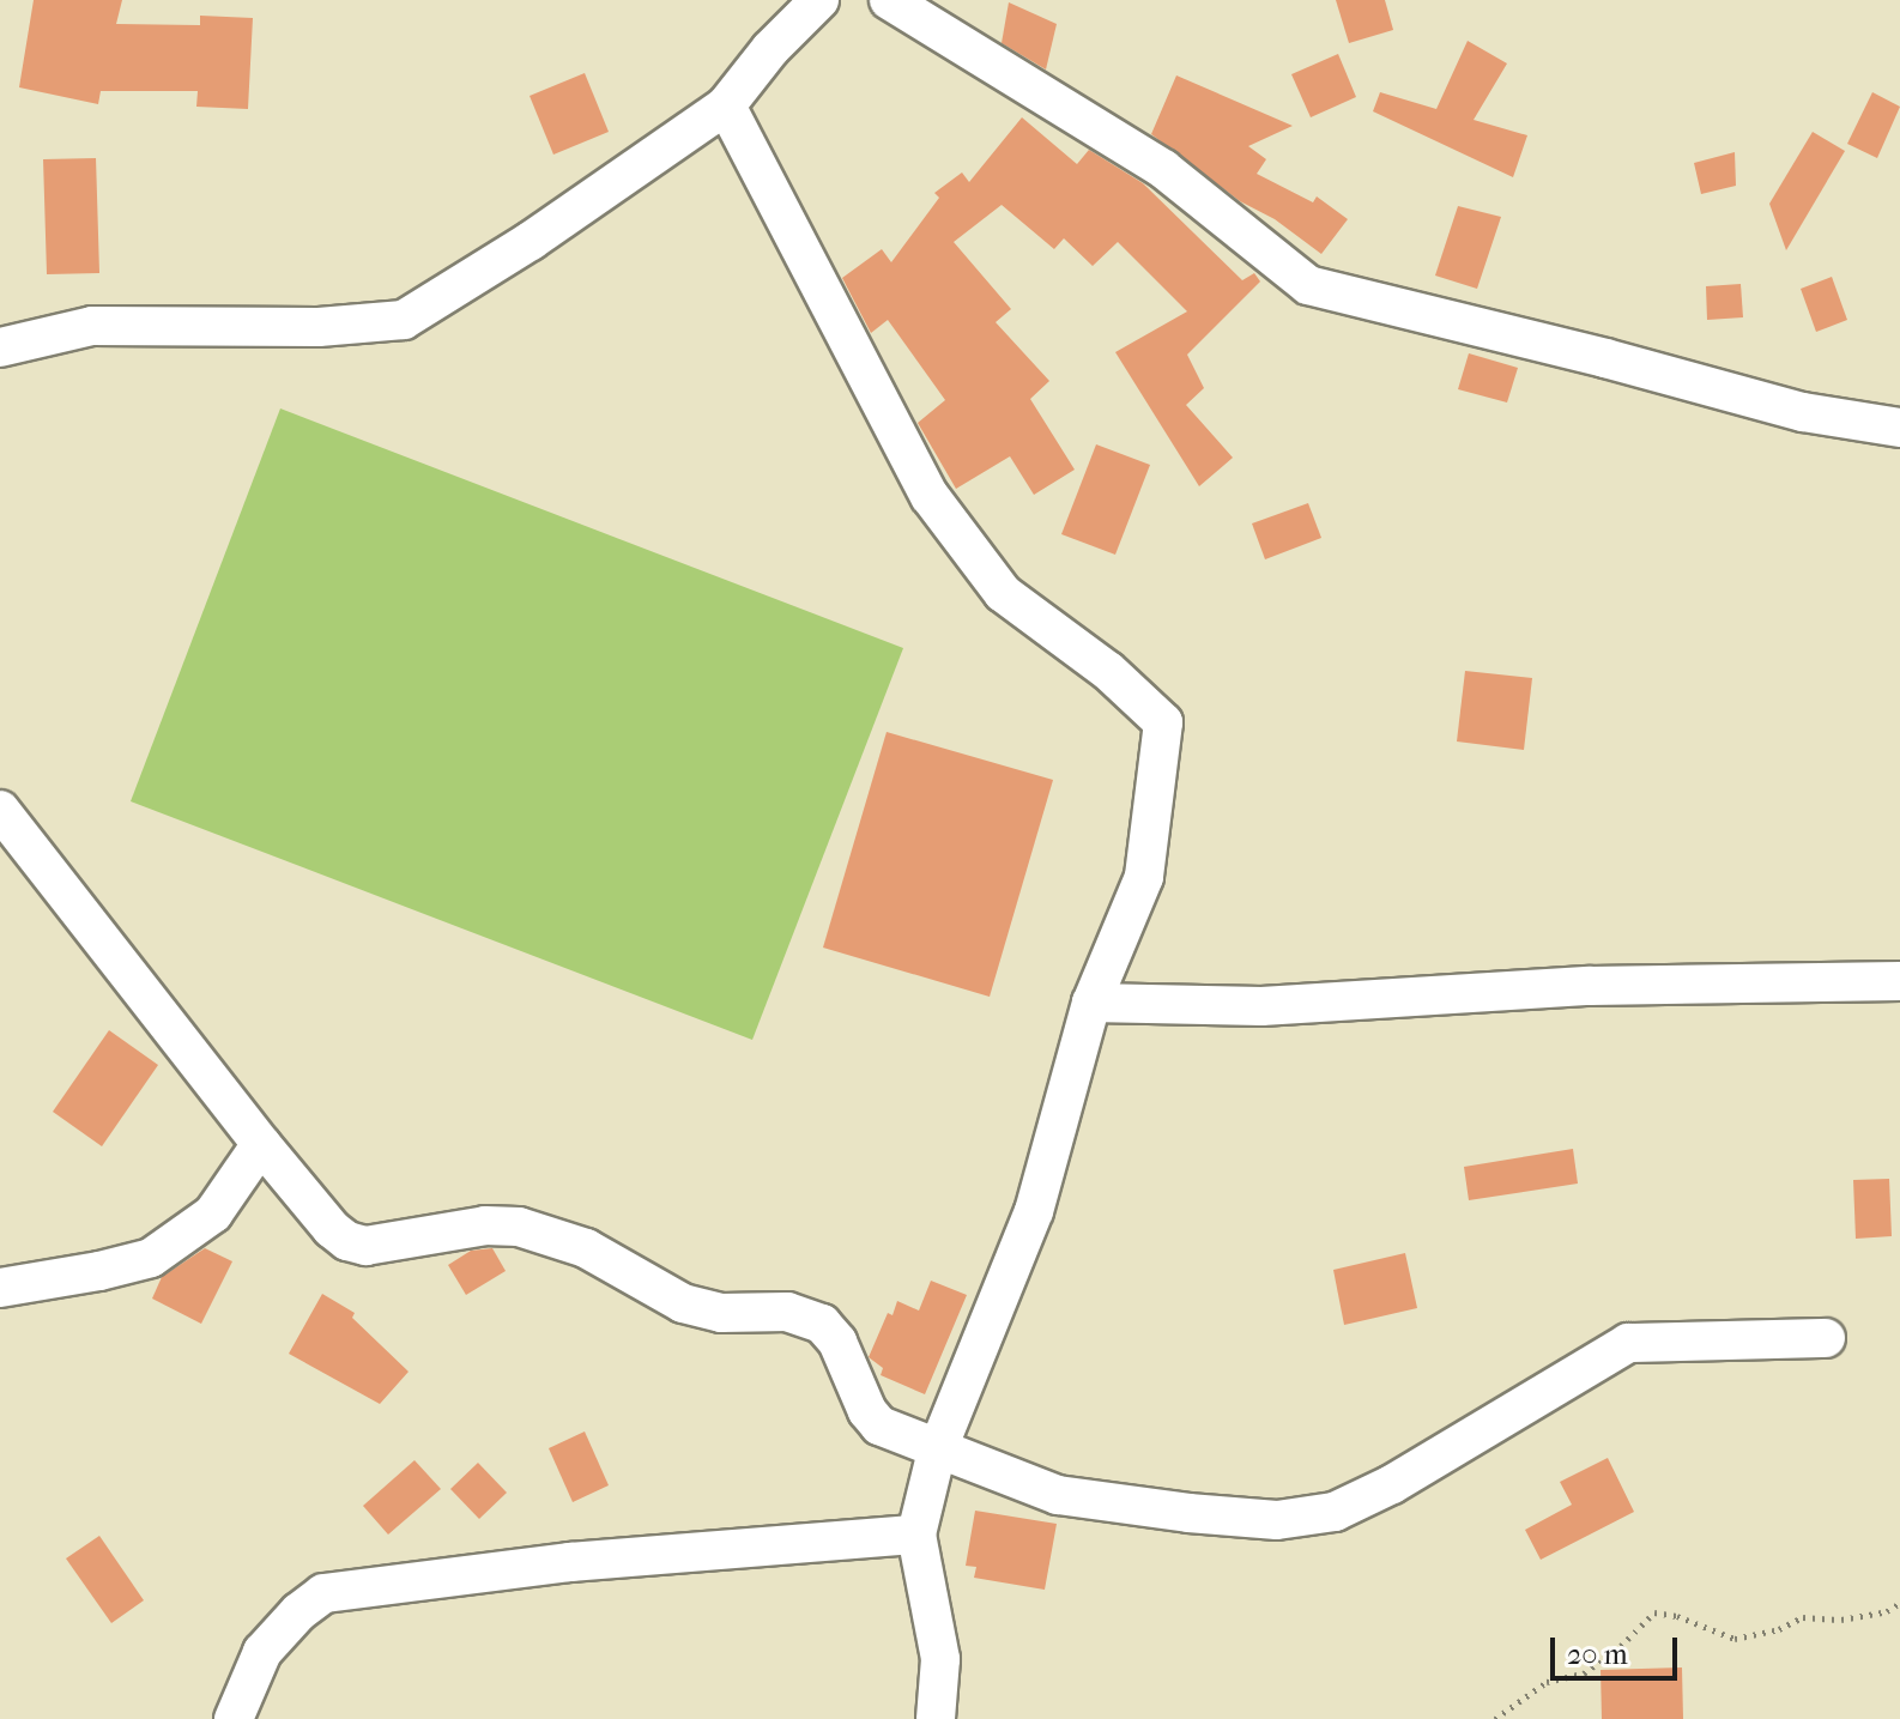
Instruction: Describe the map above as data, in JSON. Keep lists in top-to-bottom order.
{
  "scale_bar": "20 m"
}
